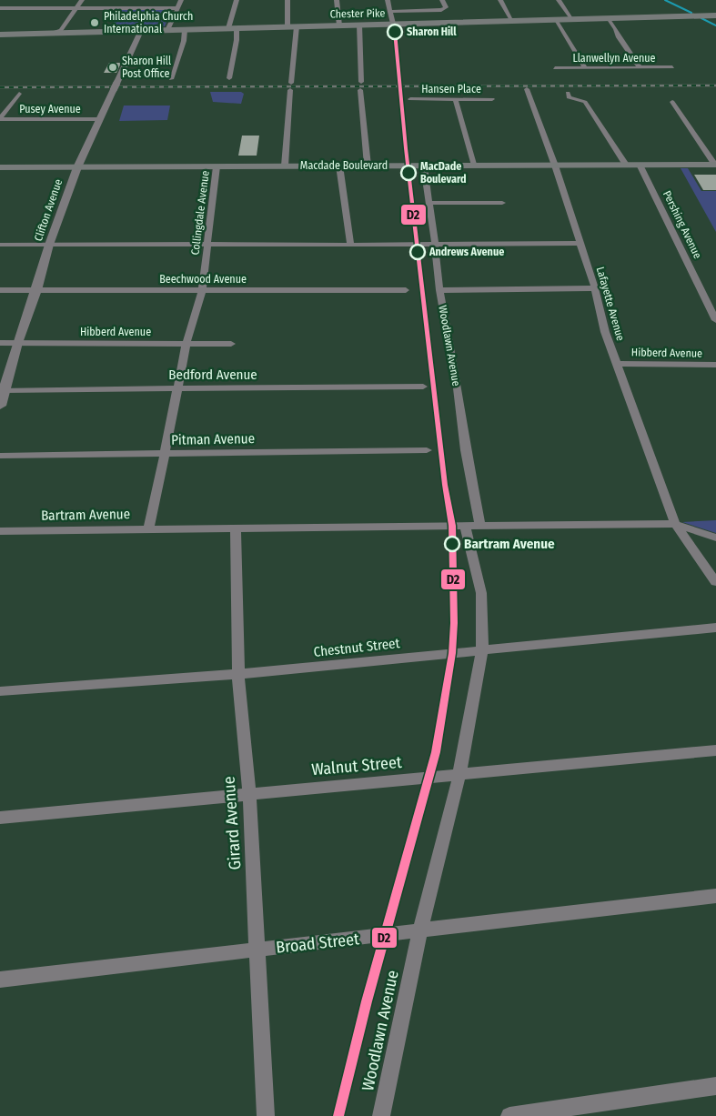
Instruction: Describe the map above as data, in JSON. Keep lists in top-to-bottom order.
{
  "streets": {
    "main road": ["Chester Pike", "Macdade Boulevard"],
    "street": [
      "Llanwellyn Avenue",
      "Hansen Place",
      "Pusey Avenue",
      "Clifton Avenue",
      "Collingdale Avenue",
      "Pershing Avenue",
      "Beechwood Avenue",
      "Lafayette Avenue",
      "Hibberd Avenue",
      "Woodlawn Avenue",
      "Bedford Avenue",
      "Pitman Avenue",
      "Bartram Avenue",
      "Chestnut Street",
      "Walnut Street",
      "Girard Avenue",
      "Broad Street"
    ]
  },
  "crossings": [
    ["Chester Pike", "Clifton Avenue"],
    ["Pusey Avenue", "Clifton Avenue"],
    ["Macdade Boulevard", "Clifton Avenue"],
    ["Macdade Boulevard", "Collingdale Avenue"],
    ["Macdade Boulevard", "Pershing Avenue"],
    ["Macdade Boulevard", "Lafayette Avenue"],
    ["Macdade Boulevard", "Woodlawn Avenue"],
    ["Clifton Avenue", "Beechwood Avenue"],
    ["Clifton Avenue", "Hibberd Avenue"],
    ["Clifton Avenue", "Bedford Avenue"],
    ["Collingdale Avenue", "Beechwood Avenue"],
    ["Collingdale Avenue", "Hibberd Avenue"],
    ["Collingdale Avenue", "Bedford Avenue"],
    ["Collingdale Avenue", "Pitman Avenue"],
    ["Collingdale Avenue", "Bartram Avenue"],
    ["Lafayette Avenue", "Hibberd Avenue"],
    ["Lafayette Avenue", "Bartram Avenue"],
    ["Woodlawn Avenue", "Bartram Avenue"],
    ["Woodlawn Avenue", "Chestnut Street"],
    ["Woodlawn Avenue", "Walnut Street"],
    ["Woodlawn Avenue", "Broad Street"],
    ["Bartram Avenue", "Girard Avenue"],
    ["Chestnut Street", "Girard Avenue"],
    ["Walnut Street", "Girard Avenue"],
    ["Girard Avenue", "Broad Street"]
  ],
  "places": [
    "Philadelphia Church International",
    "Sharon Hill",
    "Sharon Hill Post Office",
    "MacDade Boulevard",
    "Andrews Avenue",
    "Bartram Avenue"
  ],
  "lines": ["transit line D2"]
}
